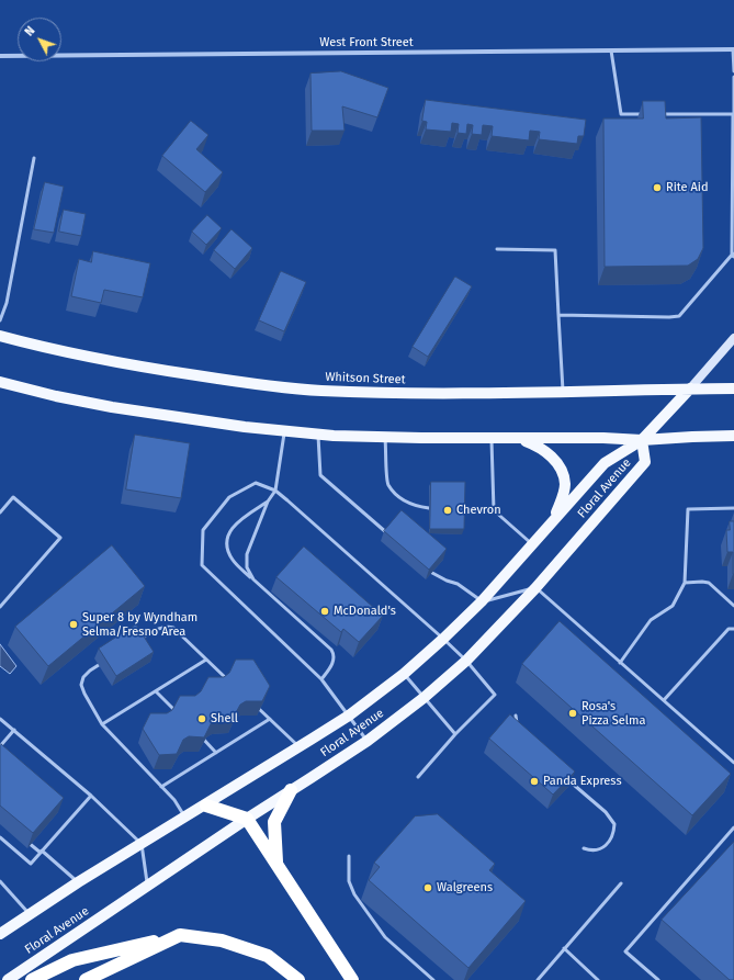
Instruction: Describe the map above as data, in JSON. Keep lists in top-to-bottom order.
{
  "streets": {
    "main road": ["Whitson Street", "Floral Avenue"],
    "street": ["West Front Street"]
  },
  "crossings": [
    ["Whitson Street", "Floral Avenue"]
  ],
  "places": [
    "Rite Aid",
    "Chevron",
    "McDonald's",
    "Super 8 by Wyndham Selma/Fresno Area",
    "Rosa's Pizza Selma",
    "Shell",
    "Panda Express",
    "Walgreens"
  ],
  "north": "top left"
}
